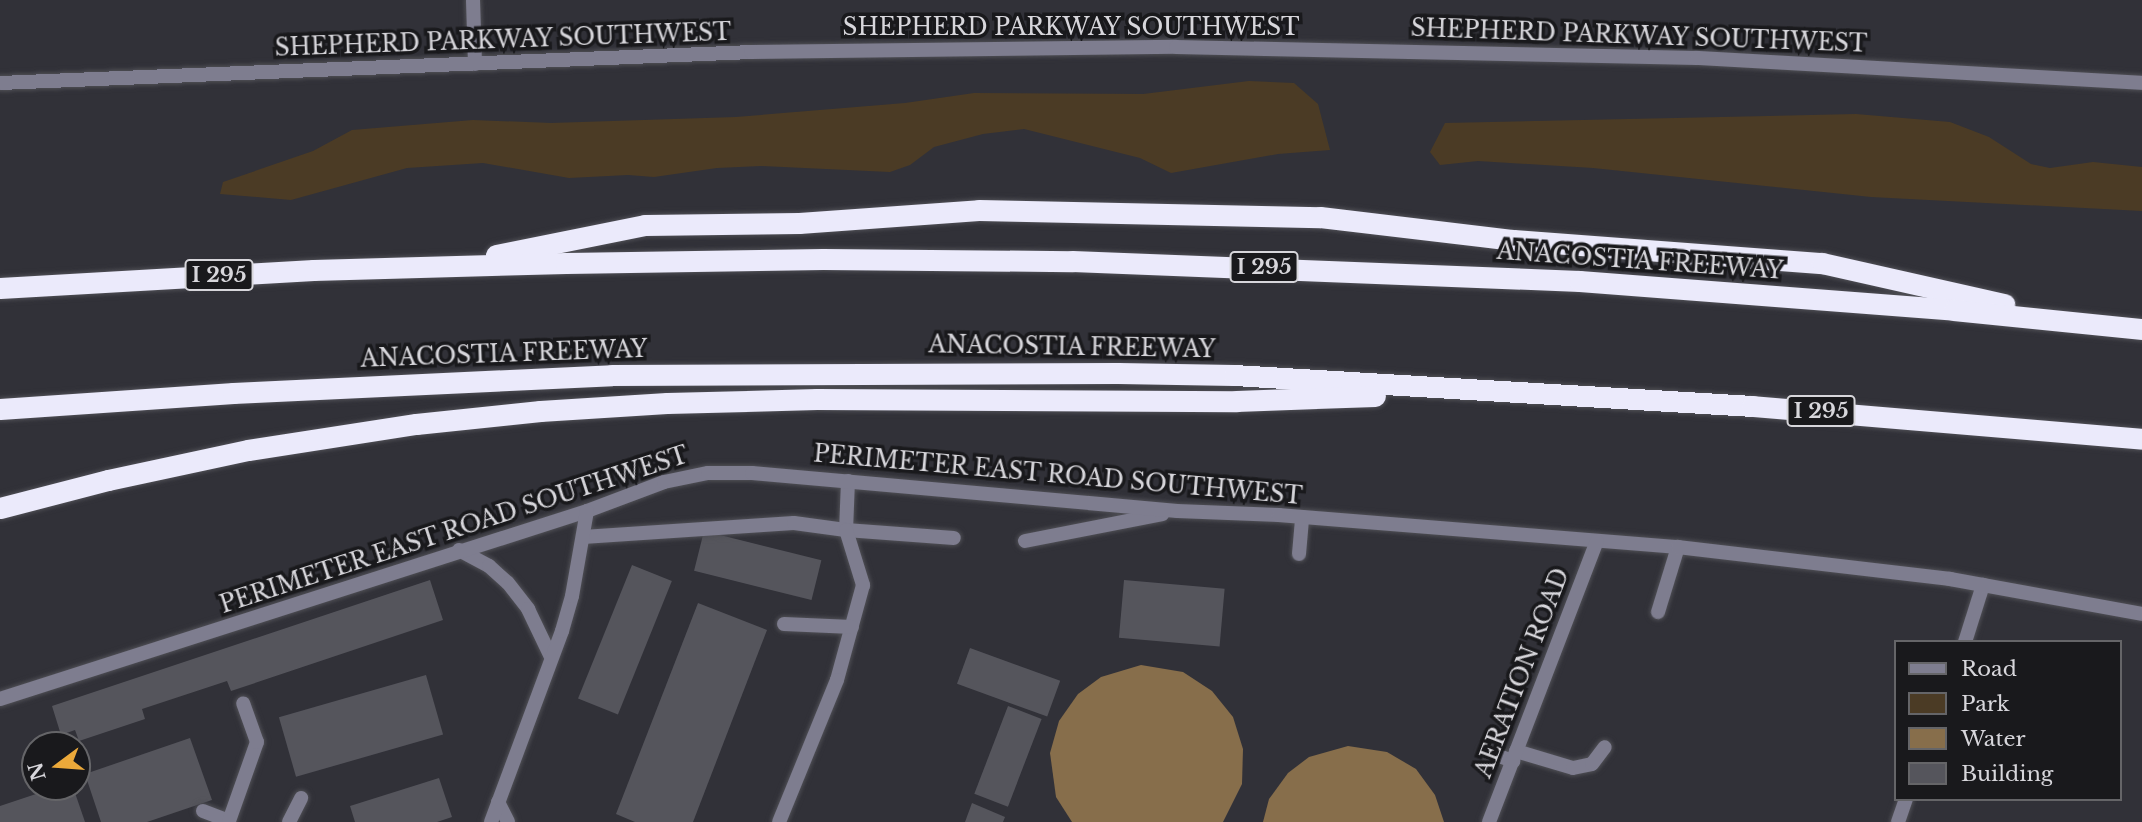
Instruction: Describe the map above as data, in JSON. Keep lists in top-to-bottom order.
{
  "streets": {
    "highway": ["ANACOSTIA FREEWAY", "I 295"],
    "street": ["SHEPHERD PARKWAY SOUTHWEST", "PERIMETER EAST ROAD SOUTHWEST", "AERATION ROAD"]
  },
  "crossings": [
    ["PERIMETER EAST ROAD SOUTHWEST", "AERATION ROAD"]
  ],
  "legend": [
    "Road",
    "Park",
    "Water",
    "Building"
  ],
  "north": "left"
}
